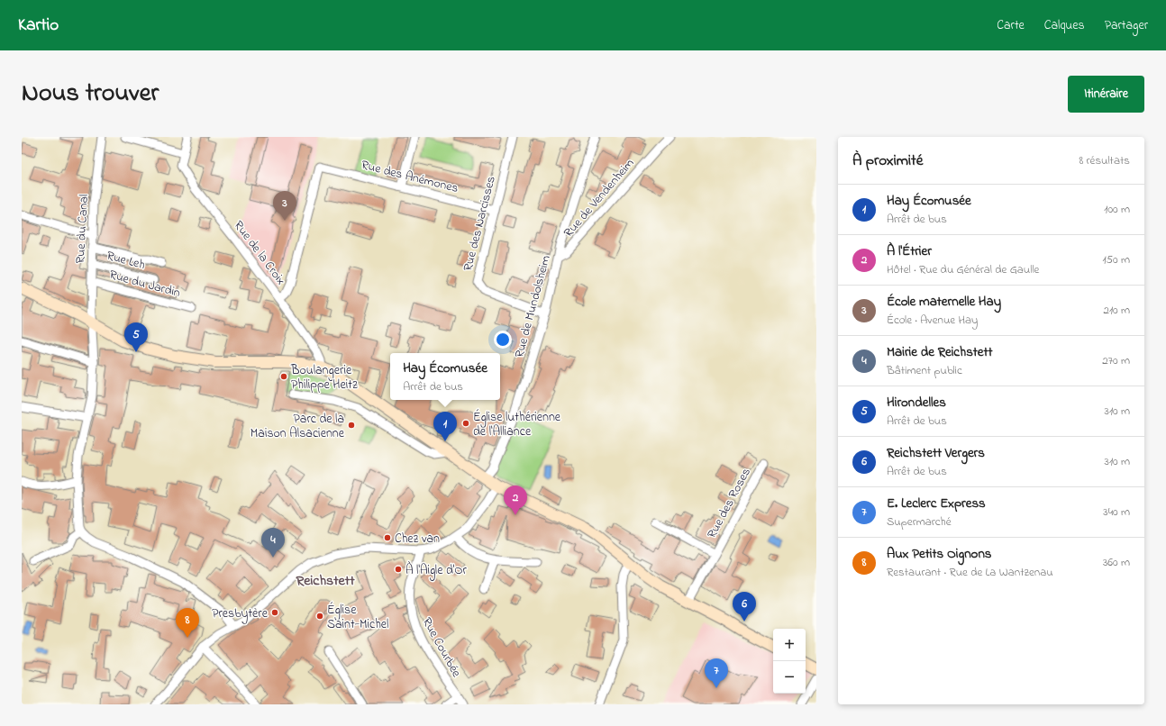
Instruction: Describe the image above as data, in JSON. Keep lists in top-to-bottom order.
{
  "streets": {
    "street": [
      "Rue des Anémones",
      "Rue de Vendenheim",
      "Rue des Narcisses",
      "Rue du Canal",
      "Rue de la Croix",
      "Rue Leh",
      "Rue du Jardin",
      "Rue de Mundolsheim",
      "Rue des Roses",
      "Rue Courbée"
    ]
  },
  "crossings": [
    ["Rue des Anémones", "Rue des Narcisses"],
    ["Rue des Anémones", "Rue de la Croix"],
    ["Rue de Vendenheim", "Rue de Mundolsheim"],
    ["Rue des Narcisses", "Rue de Mundolsheim"],
    ["Rue du Canal", "Rue Leh"],
    ["Rue du Canal", "Rue du Jardin"]
  ],
  "districts": ["Reichstett"],
  "places": [
    "Boulangerie Philippe Heitz",
    "Église luthérienne de l'Alliance",
    "Parc de la Maison Alsacienne",
    "Chez van",
    "À l'Aigle d'Or",
    "Presbytère",
    "Église Saint-Michel"
  ],
  "page": {
    "header": "Kartio",
    "nav": ["Carte", "Calques", "Partager"],
    "title": "Nous trouver",
    "buttons": "Itinéraire",
    "heading": ["À proximité", "8 résultats"],
    "list": [
      {
        "mark": "1",
        "name": "Hay Écomusée",
        "note": "Arrêt de bus",
        "value": "100 m"
      },
      {
        "mark": "2",
        "name": "À l'Étrier",
        "note": "Hôtel · Rue du Général de Gaulle",
        "value": "150 m"
      },
      {
        "mark": "3",
        "name": "École maternelle Hay",
        "note": "École · Avenue Hay",
        "value": "210 m"
      },
      {
        "mark": "4",
        "name": "Mairie de Reichstett",
        "note": "Bâtiment public",
        "value": "270 m"
      },
      {
        "mark": "5",
        "name": "Hirondelles",
        "note": "Arrêt de bus",
        "value": "310 m"
      },
      {
        "mark": "6",
        "name": "Reichstett Vergers",
        "note": "Arrêt de bus",
        "value": "310 m"
      },
      {
        "mark": "7",
        "name": "E. Leclerc Express",
        "note": "Supermarché",
        "value": "340 m"
      },
      {
        "mark": "8",
        "name": "Aux Petits Oignons",
        "note": "Restaurant · Rue de La Wantzenau",
        "value": "360 m"
      }
    ],
    "pins": [
      "3",
      "5",
      "1",
      "2",
      "4",
      "6",
      "8",
      "7"
    ],
    "popup": ["Hay Écomusée", "Arrêt de bus"],
    "map_buttons": ["+", "−"]
  }
}
